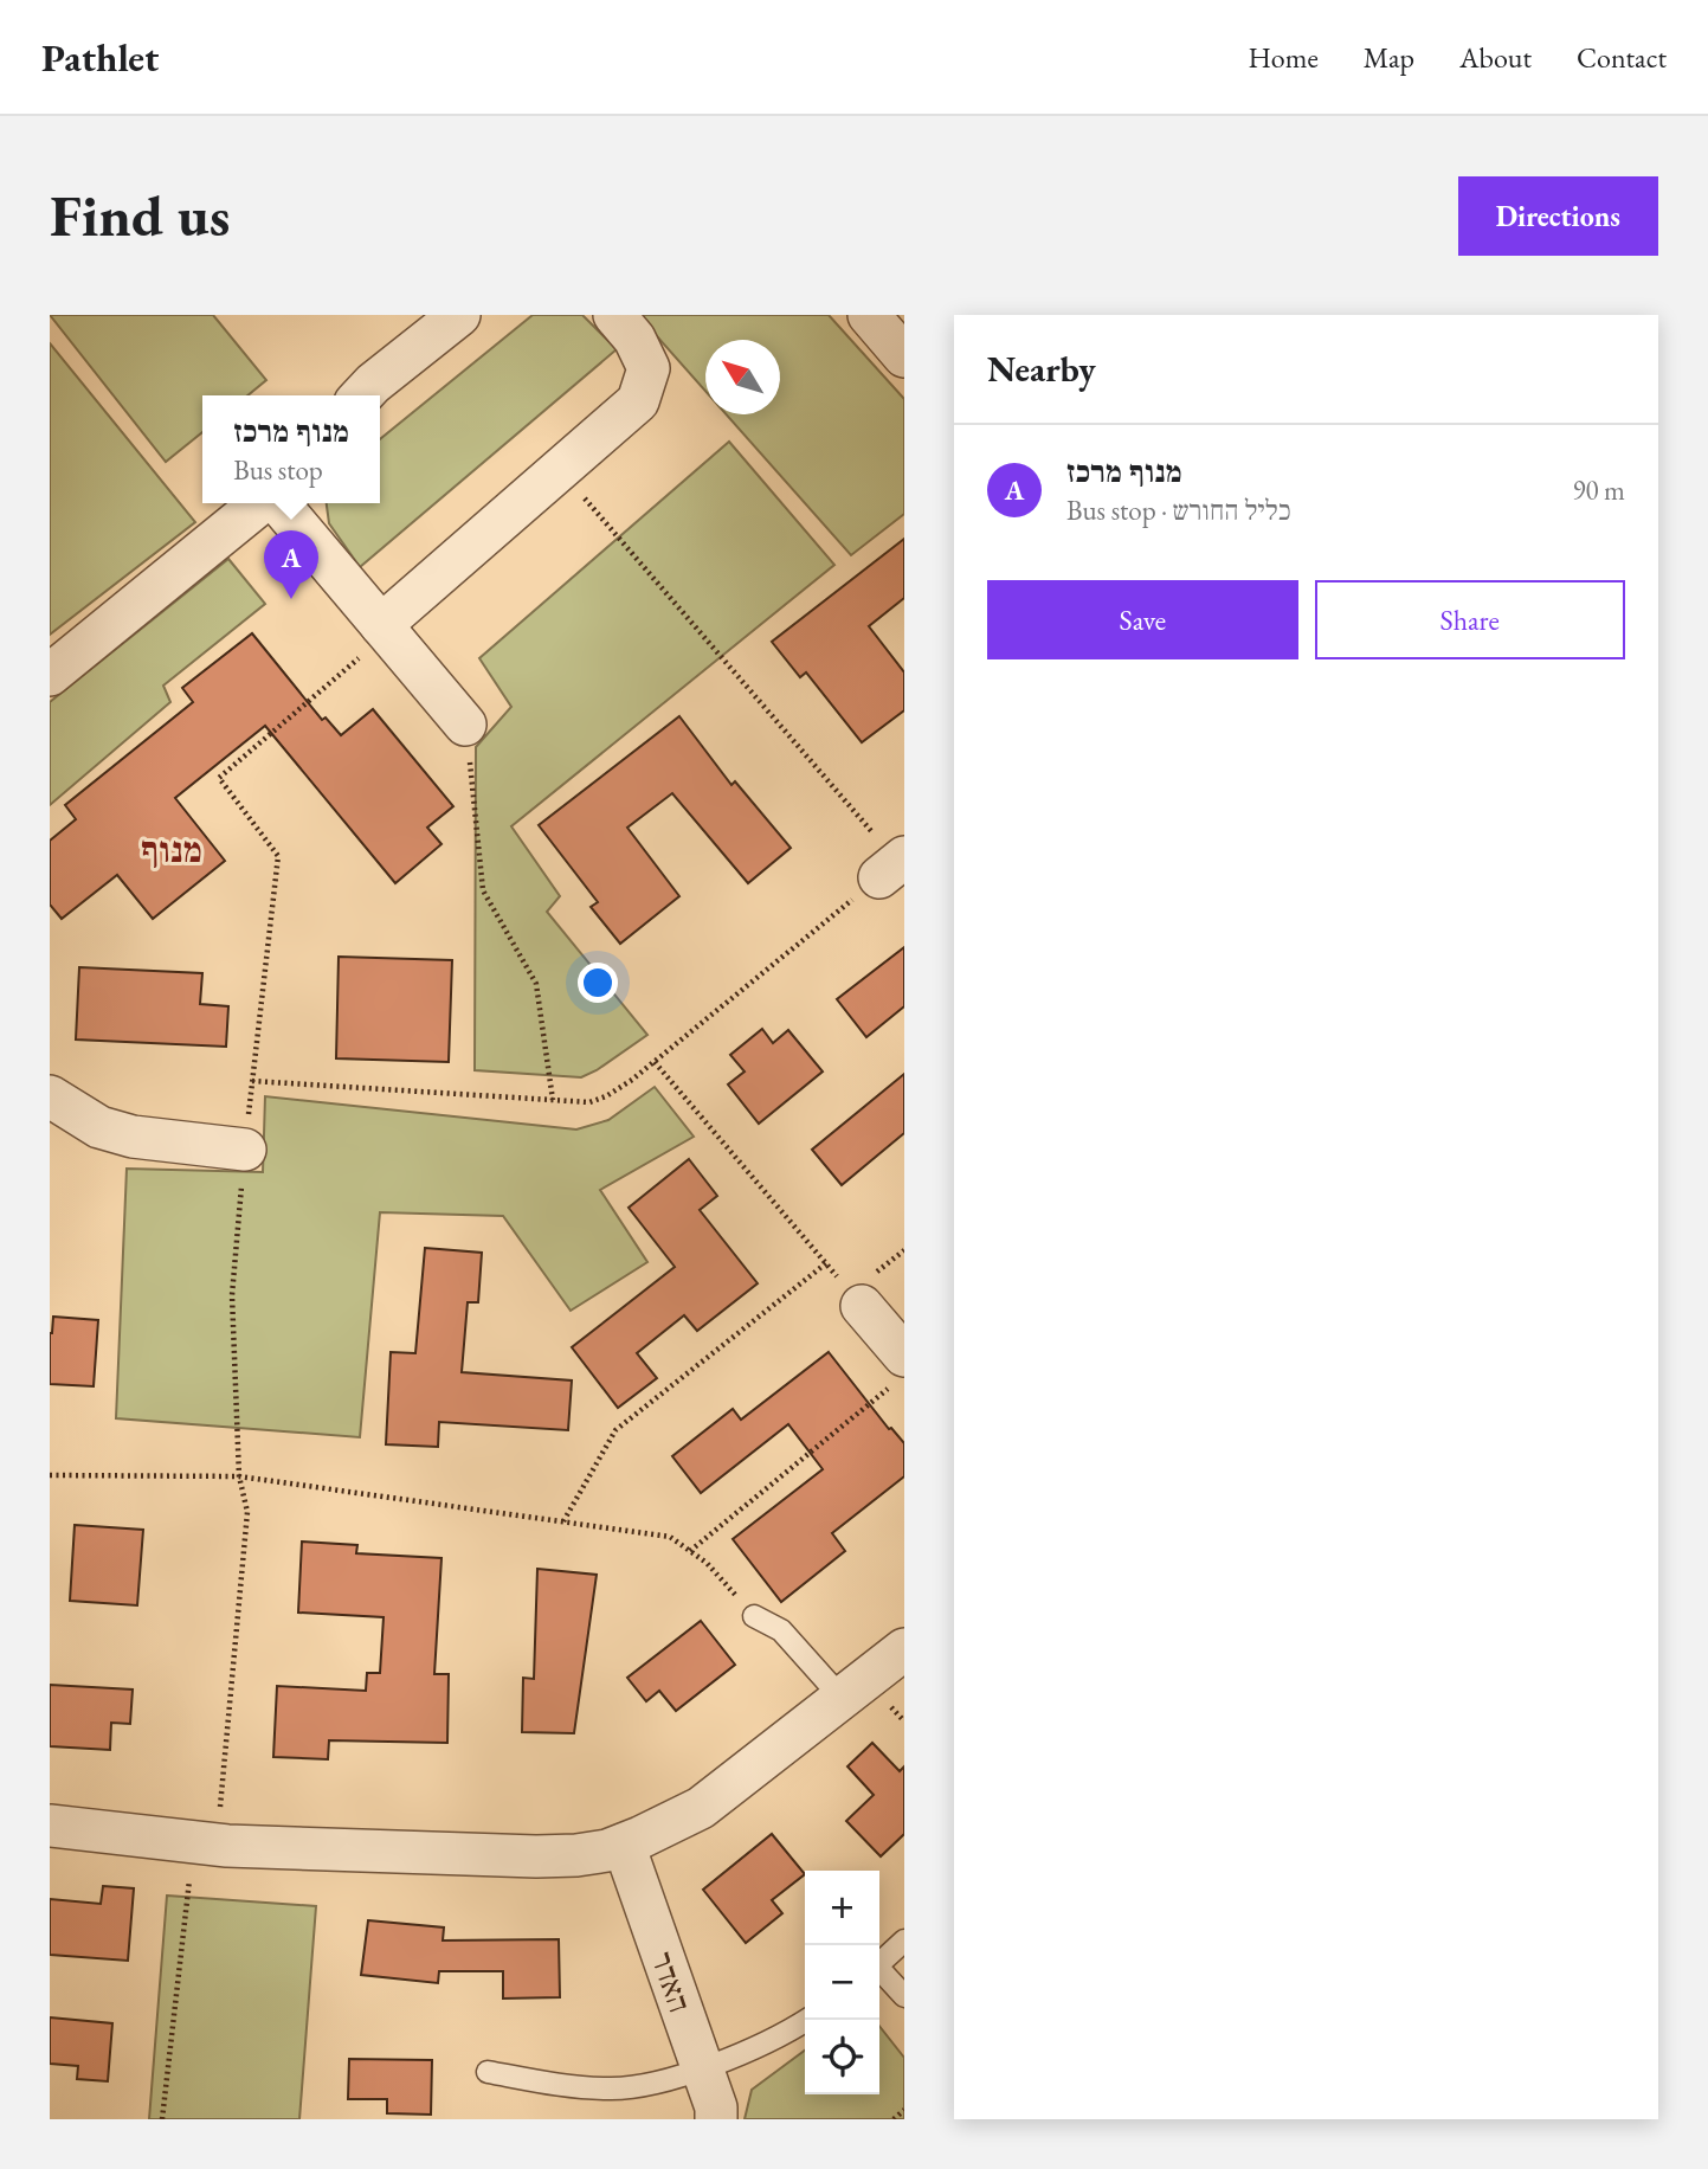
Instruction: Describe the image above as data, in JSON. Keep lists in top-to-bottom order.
{
  "streets": {
    "street": ["האדר"]
  },
  "districts": ["מנוף"],
  "north": "top left",
  "page": {
    "header": "Pathlet",
    "nav": [
      "Home",
      "Map",
      "About",
      "Contact"
    ],
    "buttons": [
      "Directions",
      ["Save", "Share"]
    ],
    "title": "Find us",
    "heading": "Nearby",
    "popup": ["מנוף מרכז", "Bus stop"],
    "list": [
      {
        "mark": "A",
        "name": "מנוף מרכז",
        "note": "Bus stop · כליל החורש",
        "value": "90 m"
      }
    ],
    "pins": "A",
    "map_buttons": ["+", "−"]
  }
}
